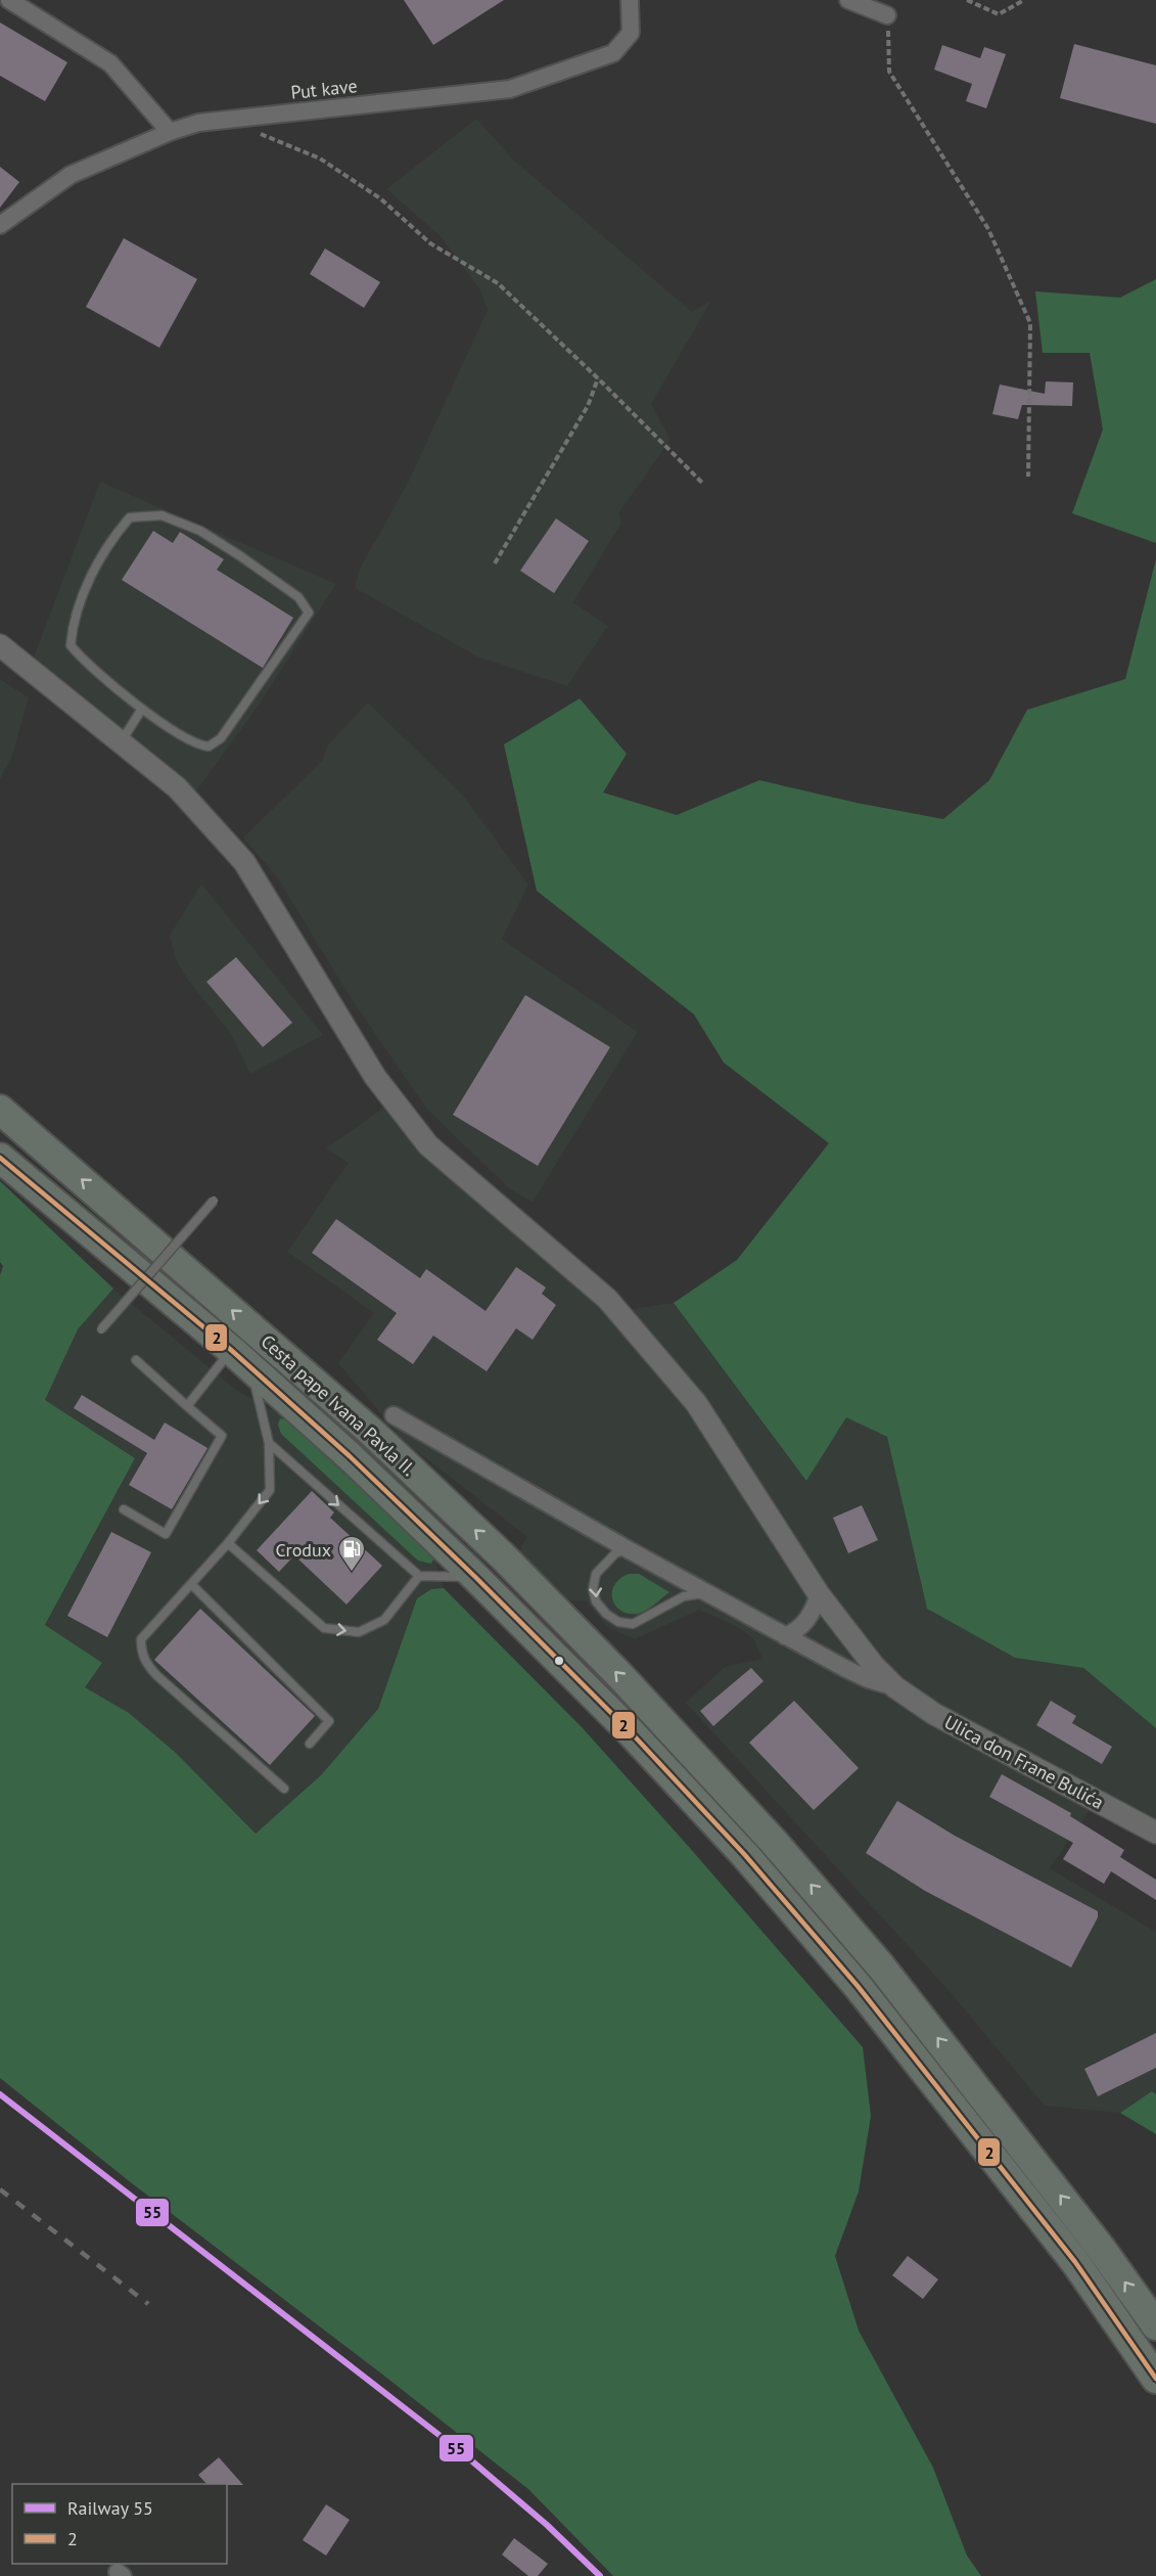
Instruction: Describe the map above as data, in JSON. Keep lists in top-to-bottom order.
{
  "streets": {
    "highway": ["Cesta pape Ivana Pavla II."],
    "street": ["Put kave", "Ulica don Frane Bulića"]
  },
  "places": {
    "fuel station": ["Crodux"]
  },
  "lines": ["transit line 2", "rail line 55"],
  "legend": ["Railway 55", "2"]
}
